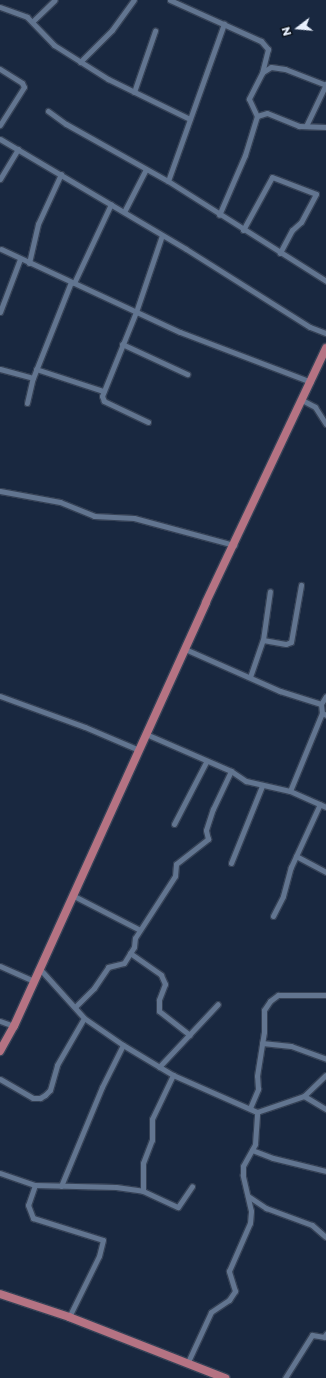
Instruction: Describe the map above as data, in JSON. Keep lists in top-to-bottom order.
{
  "north": "left"
}
